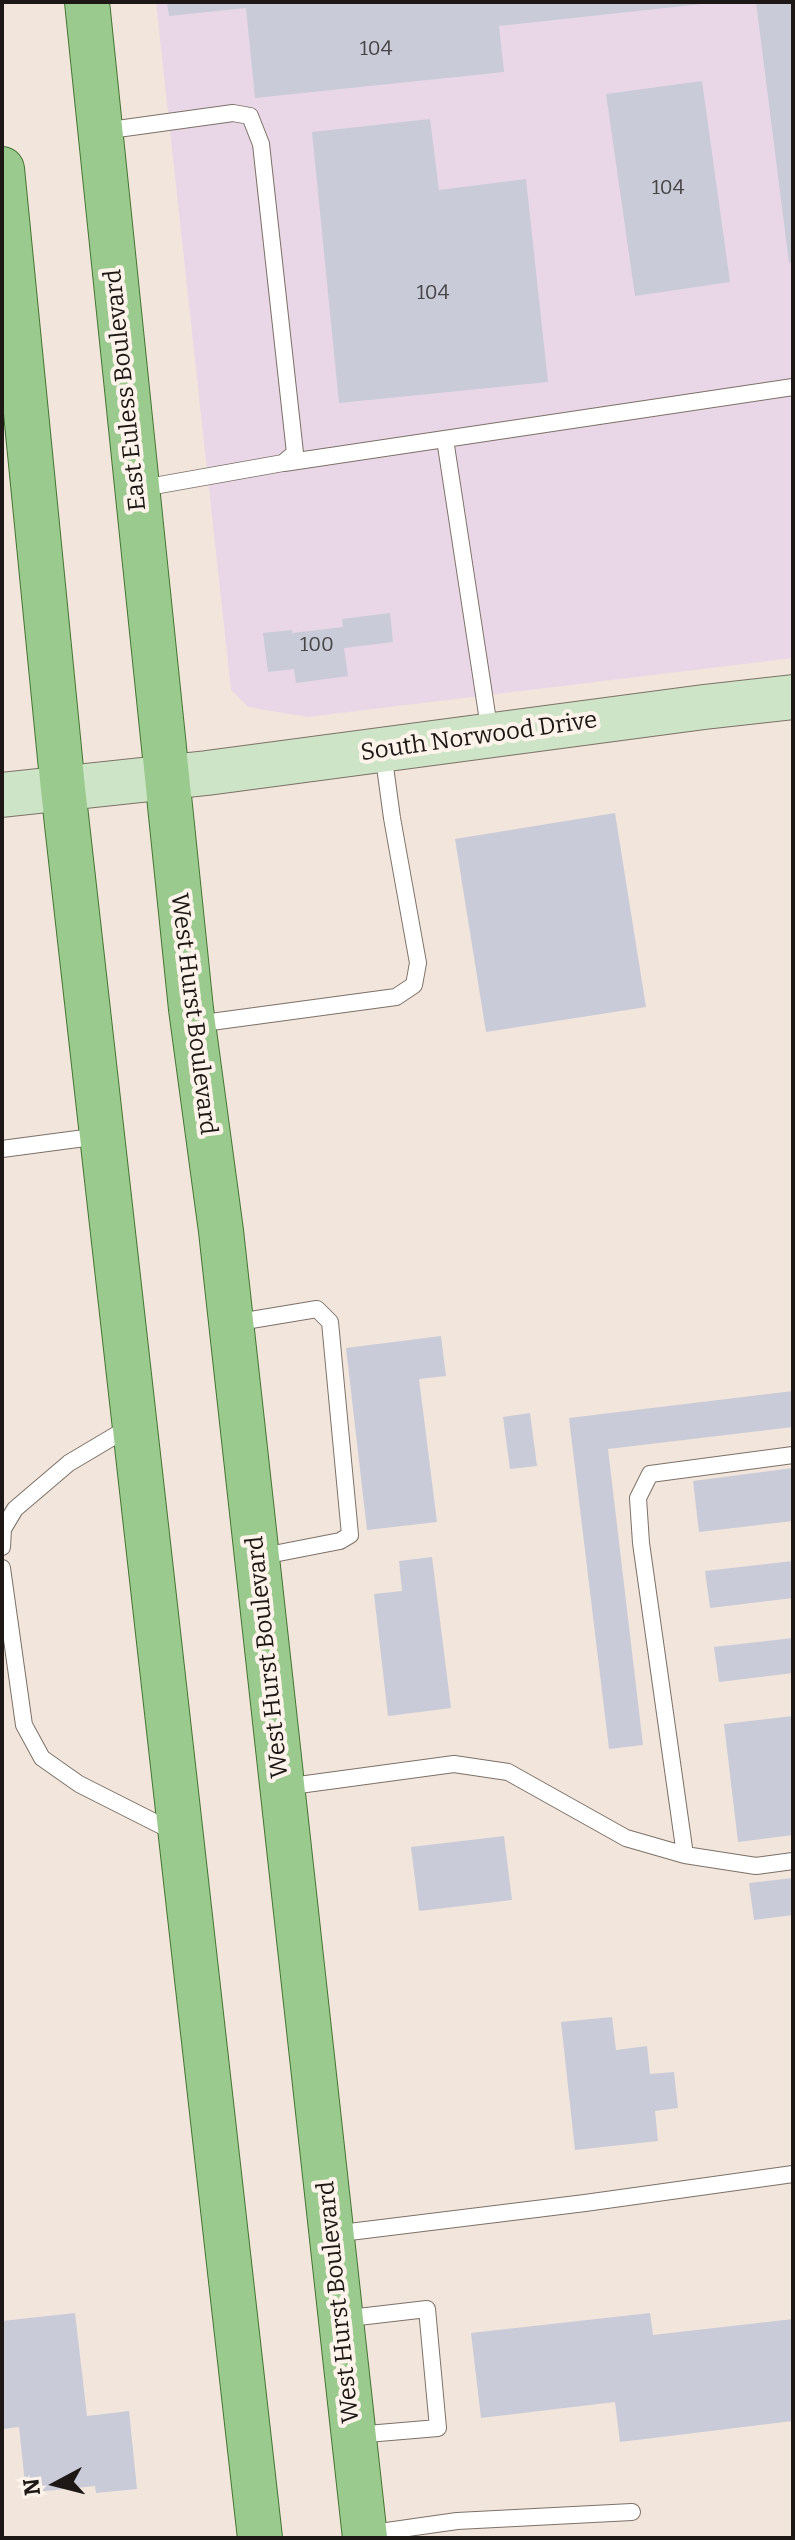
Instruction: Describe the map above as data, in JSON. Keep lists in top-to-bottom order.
{
  "streets": {
    "main road": ["East Euless Boulevard", "South Norwood Drive", "West Hurst Boulevard"]
  },
  "crossings": [
    ["East Euless Boulevard", "South Norwood Drive"],
    ["East Euless Boulevard", "West Hurst Boulevard"],
    ["South Norwood Drive", "West Hurst Boulevard"]
  ],
  "house_numbers": [
    "104",
    "104",
    "104",
    "100"
  ],
  "north": "left"
}
